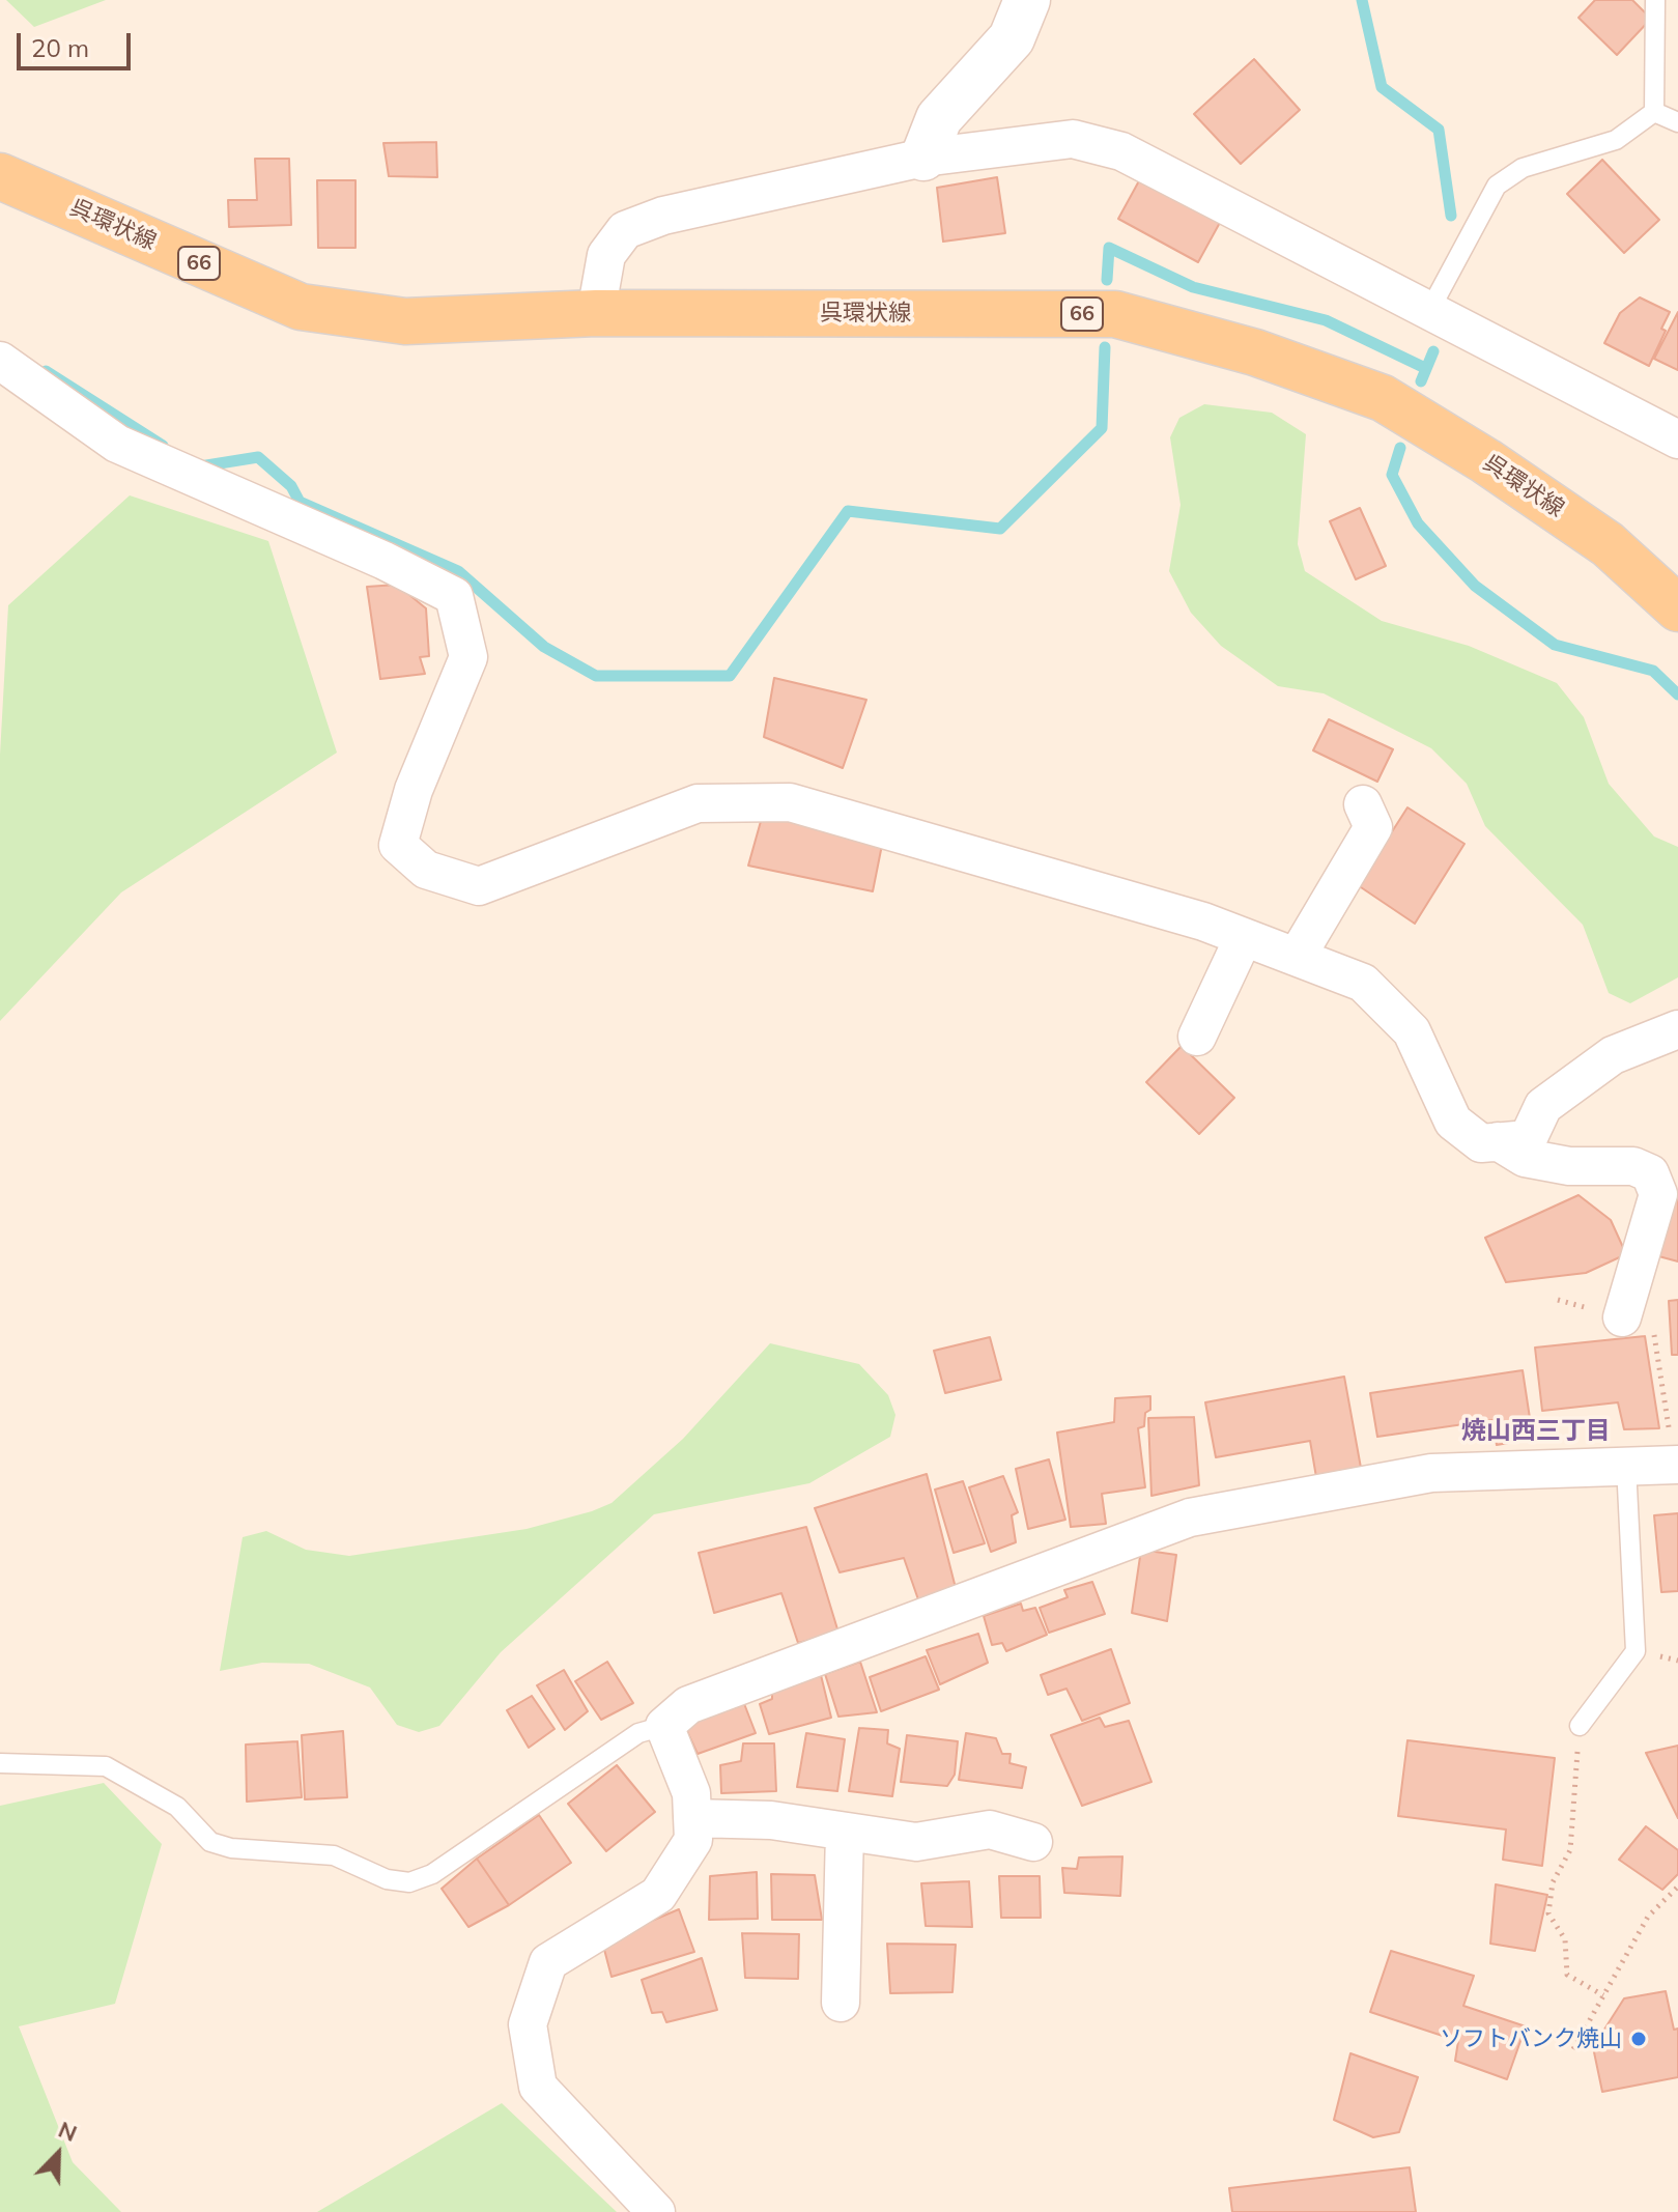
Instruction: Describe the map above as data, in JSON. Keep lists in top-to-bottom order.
{
  "streets": {
    "main road": ["呉環状線", "66"]
  },
  "districts": ["焼山西三丁目"],
  "places": ["ソフトバンク焼山"],
  "scale_bar": "20 m",
  "north": "top right"
}
